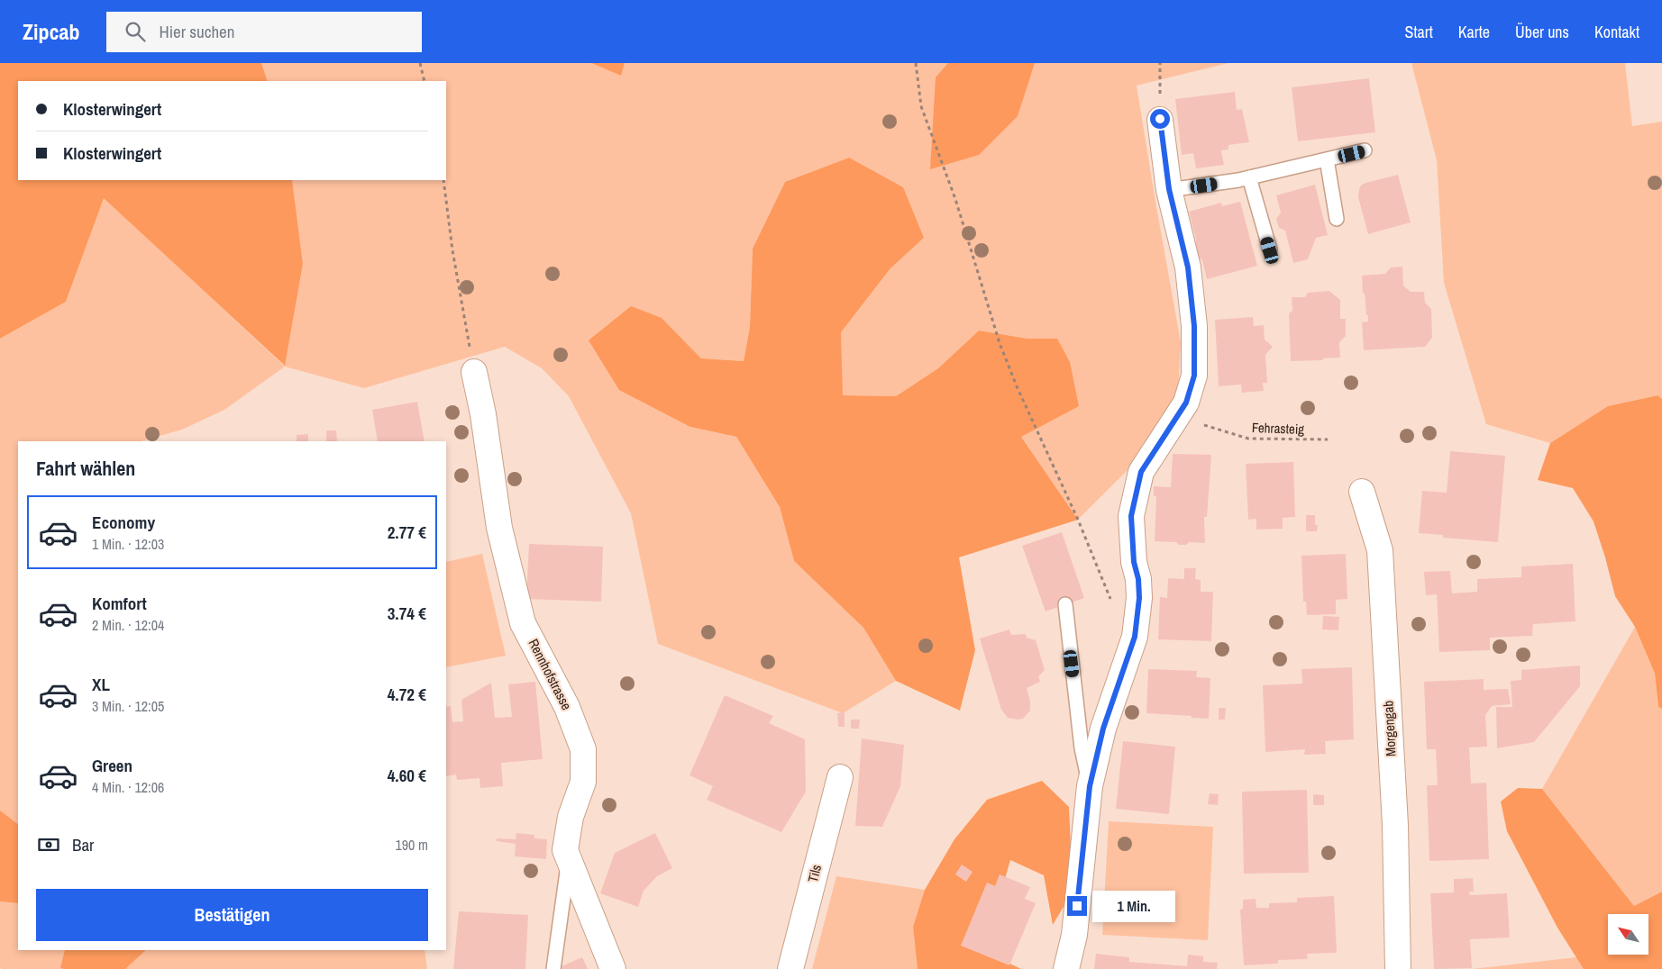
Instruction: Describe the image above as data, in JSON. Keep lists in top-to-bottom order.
{
  "streets": {
    "street": ["Rennhofstrasse", "Morgengab", "Tils"],
    "path": ["Fehrasteig"]
  },
  "north": "top left",
  "page": {
    "header": "Zipcab",
    "search": "Hier suchen",
    "nav": [
      "Start",
      "Karte",
      "Über uns",
      "Kontakt"
    ],
    "banner": ["Klosterwingert", "Klosterwingert"],
    "heading": "Fahrt wählen",
    "list": [
      {
        "name": "Economy",
        "note": "1 Min. · 12:03",
        "value": "2.77 €"
      },
      {
        "name": "Komfort",
        "note": "2 Min. · 12:04",
        "value": "3.74 €"
      },
      {
        "name": "XL",
        "note": "3 Min. · 12:05",
        "value": "4.72 €"
      },
      {
        "name": "Green",
        "note": "4 Min. · 12:06",
        "value": "4.60 €"
      }
    ],
    "pay": ["Bar", "190 m"],
    "buttons": "Bestätigen",
    "bubble": "1 Min."
  }
}
